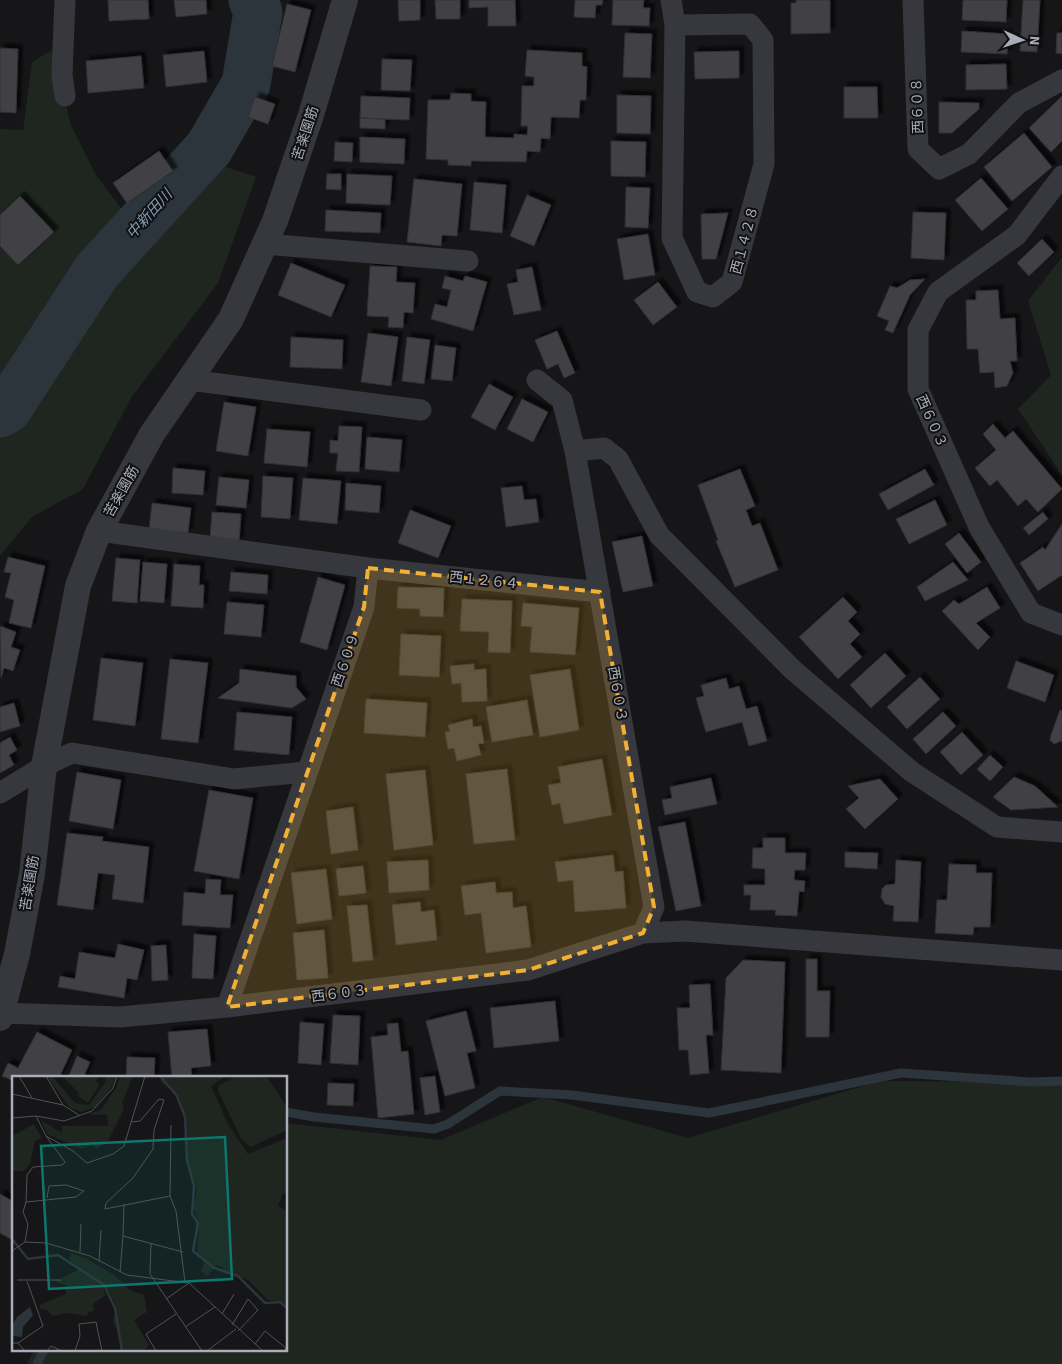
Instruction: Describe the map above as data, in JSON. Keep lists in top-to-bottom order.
{
  "streets": {
    "street": [
      "西６０８",
      "苦楽園筋",
      "西１４２８",
      "西６０３",
      "西１２６４",
      "西６０９"
    ]
  },
  "crossings": [
    ["苦楽園筋", "西６０３"],
    ["西６０３", "西１２６４"],
    ["西６０３", "西６０９"],
    ["西１２６４", "西６０９"]
  ],
  "water": ["中新田川"],
  "north": "right"
}
